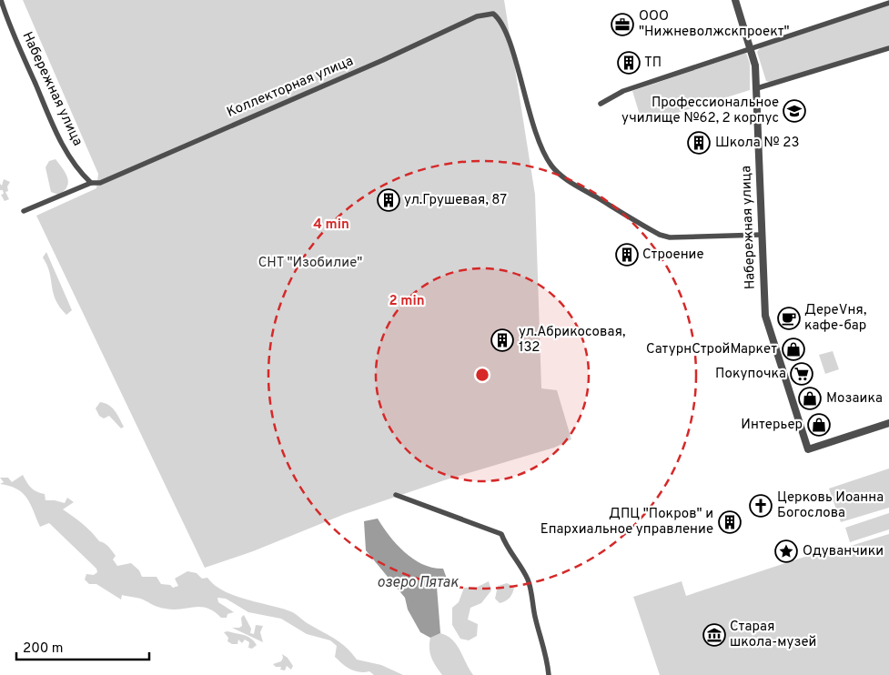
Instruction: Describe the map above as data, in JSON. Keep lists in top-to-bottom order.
{
  "streets": {
    "street": ["Коллекторная улица", "Набережная улица"]
  },
  "crossings": [
    ["Коллекторная улица", "Набережная улица"]
  ],
  "water": ["озеро Пятак"],
  "parks": ["СНТ \"Изобилие\""],
  "places": {
    "office": ["ООО \"Нижневолжскпроект\""],
    "building": [
      "ТП",
      "Школа № 23",
      "ул.Грушевая, 87",
      "Строение",
      "ул.Абрикосовая, 132",
      "ДПЦ \"Покров\" и Епархиальное управление"
    ],
    "school or university": ["Профессиональное училище №62, 2 корпус"],
    "cafe": ["ДереVня, кафе-бар"],
    "shop": ["СатурнСтройМаркет", "Мозаика", "Интерьер"],
    "supermarket": ["Покупочка"],
    "church": ["Церковь Иоанна Богослова"],
    "place": ["Одуванчики"],
    "museum": ["Старая школа-музей"]
  },
  "scale_bar": "200 m",
  "rings": ["4 min", "2 min"]
}
